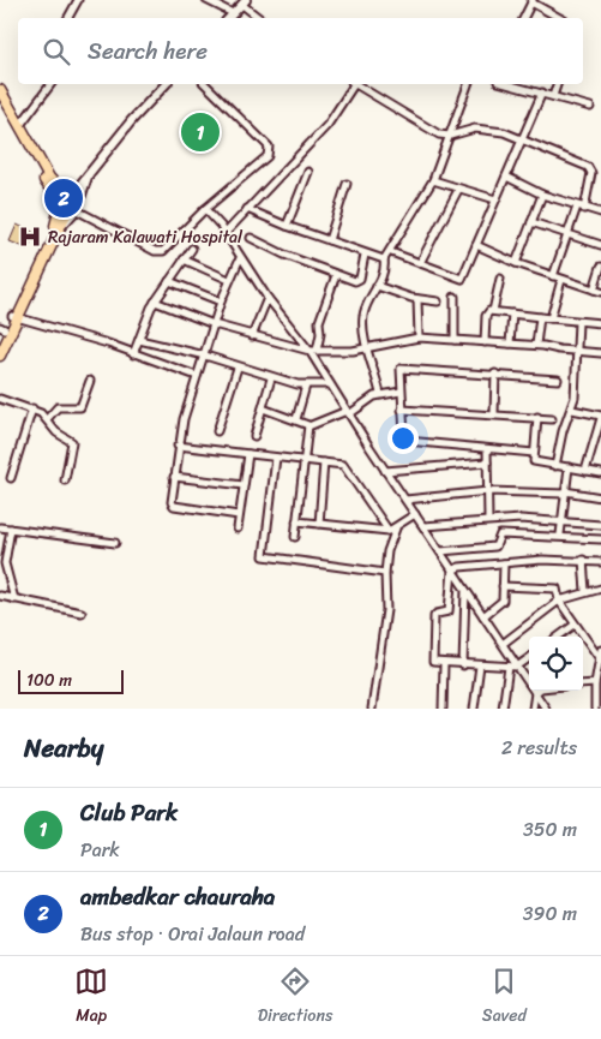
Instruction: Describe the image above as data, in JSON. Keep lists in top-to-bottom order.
{
  "places": {
    "hospital": ["Rajaram Kalawati Hospital"]
  },
  "scale_bar": "100 m",
  "page": {
    "search": "Search here",
    "pins": ["1", "2"],
    "scale": "100 m",
    "heading": ["Nearby", "2 results"],
    "list": [
      {
        "mark": "1",
        "name": "Club Park",
        "note": "Park",
        "value": "350 m"
      },
      {
        "mark": "2",
        "name": "ambedkar chauraha",
        "note": "Bus stop · Orai Jalaun road",
        "value": "390 m"
      }
    ],
    "nav": ["Map", "Directions", "Saved"]
  }
}
